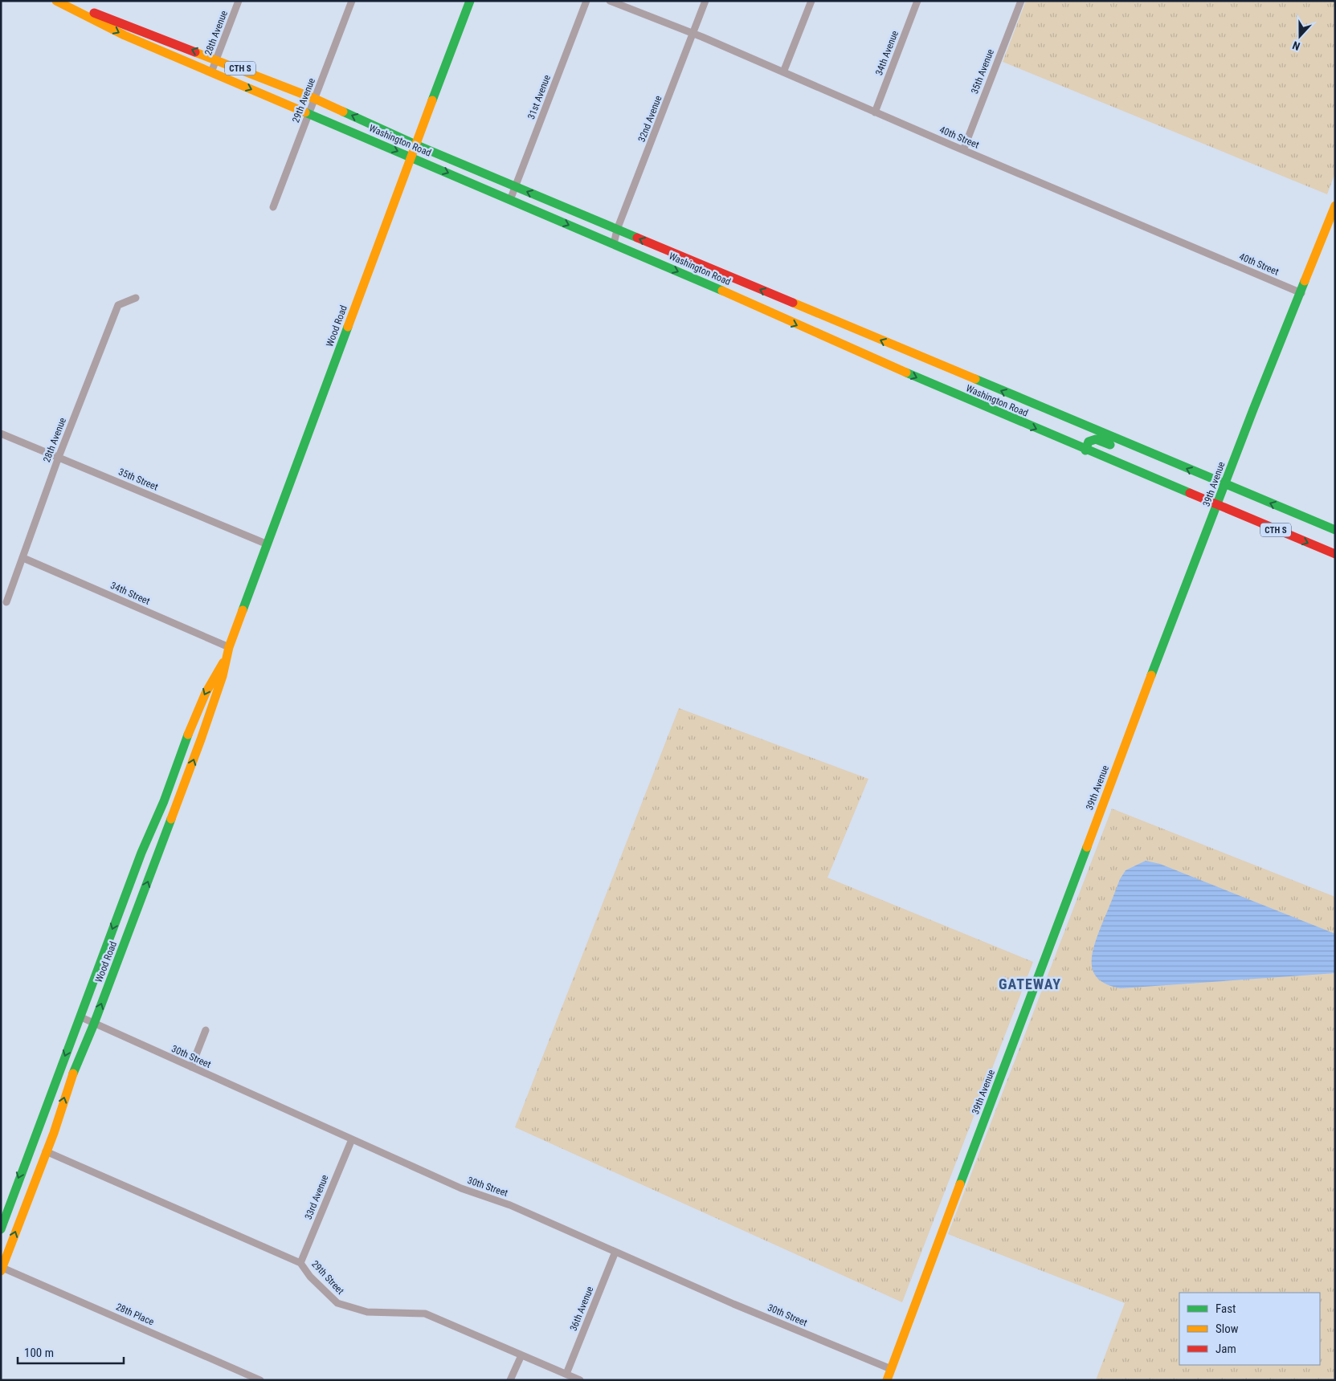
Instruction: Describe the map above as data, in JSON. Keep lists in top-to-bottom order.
{
  "streets": {
    "main road": [
      "CTH S",
      "Washington Road",
      "Wood Road",
      "39th Avenue"
    ],
    "street": [
      "28th Avenue",
      "34th Avenue",
      "35th Avenue",
      "31st Avenue",
      "29th Avenue",
      "32nd Avenue",
      "40th Street",
      "35th Street",
      "34th Street",
      "30th Street",
      "33rd Avenue",
      "29th Street",
      "36th Avenue",
      "28th Place"
    ]
  },
  "crossings": [
    ["28th Avenue", "Washington Road"],
    ["28th Avenue", "35th Street"],
    ["28th Avenue", "34th Street"],
    ["34th Avenue", "40th Street"],
    ["35th Avenue", "40th Street"],
    ["31st Avenue", "Washington Road"],
    ["29th Avenue", "Washington Road"],
    ["32nd Avenue", "40th Street"],
    ["32nd Avenue", "Washington Road"],
    ["40th Street", "39th Avenue"],
    ["Washington Road", "Wood Road"],
    ["Washington Road", "39th Avenue"],
    ["Wood Road", "35th Street"],
    ["Wood Road", "34th Street"],
    ["Wood Road", "30th Street"],
    ["Wood Road", "29th Street"],
    ["Wood Road", "28th Place"],
    ["39th Avenue", "30th Street"],
    ["30th Street", "33rd Avenue"],
    ["30th Street", "36th Avenue"],
    ["33rd Avenue", "29th Street"],
    ["29th Street", "36th Avenue"]
  ],
  "districts": ["GATEWAY"],
  "legend": ["Fast", "Slow", "Jam"],
  "scale_bar": "100 m",
  "north": "bottom"
}
